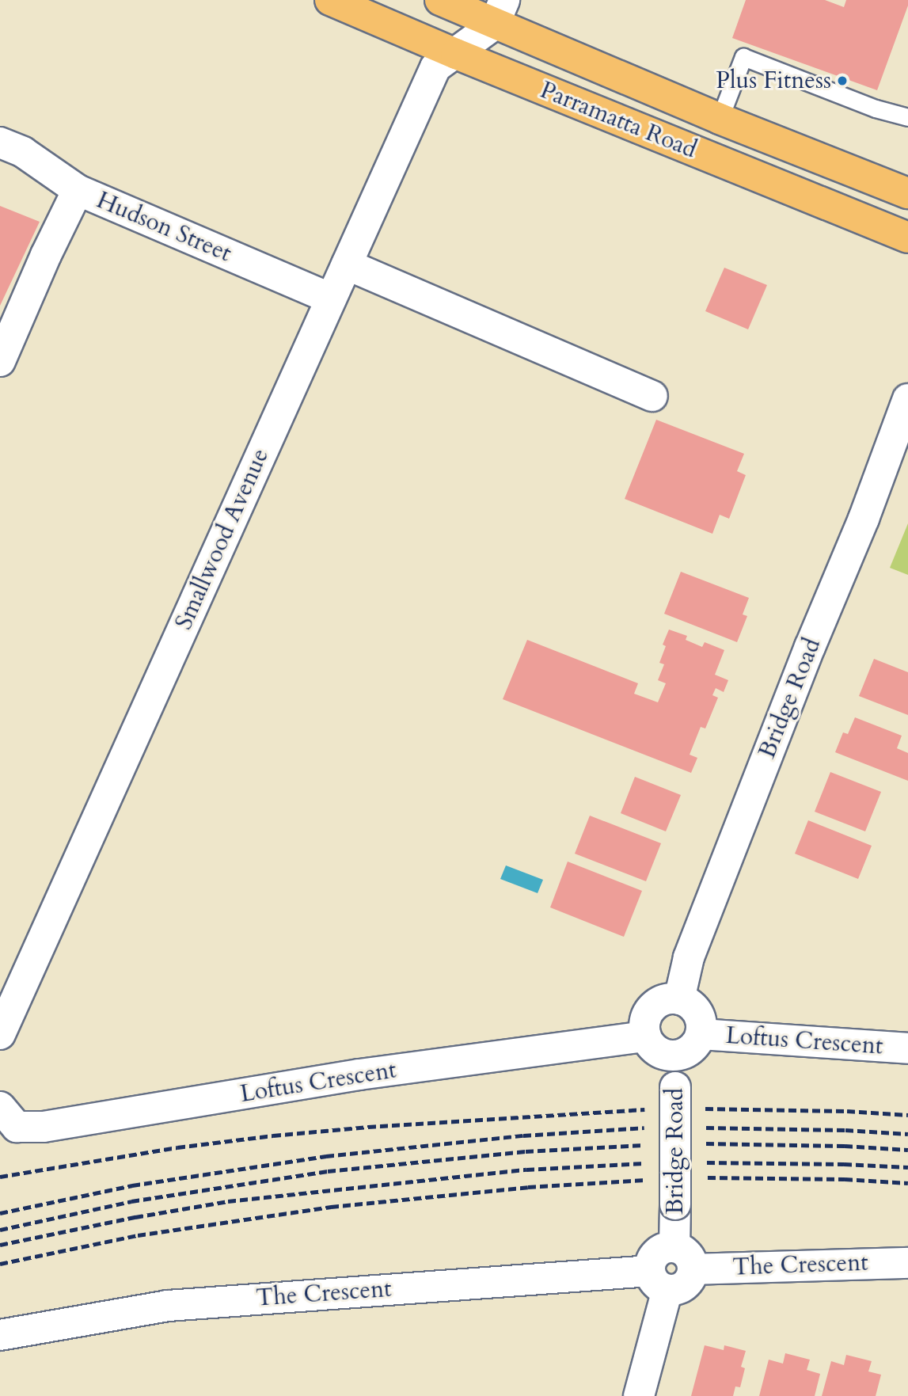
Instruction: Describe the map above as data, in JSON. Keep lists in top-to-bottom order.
{
  "streets": {
    "highway": ["Parramatta Road"],
    "street": [
      "Hudson Street",
      "Smallwood Avenue",
      "Bridge Road",
      "Loftus Crescent",
      "The Crescent"
    ]
  },
  "crossings": [
    ["Parramatta Road", "Smallwood Avenue"],
    ["Hudson Street", "Smallwood Avenue"],
    ["Bridge Road", "Loftus Crescent"],
    ["Bridge Road", "The Crescent"]
  ],
  "places": ["Plus Fitness"]
}
